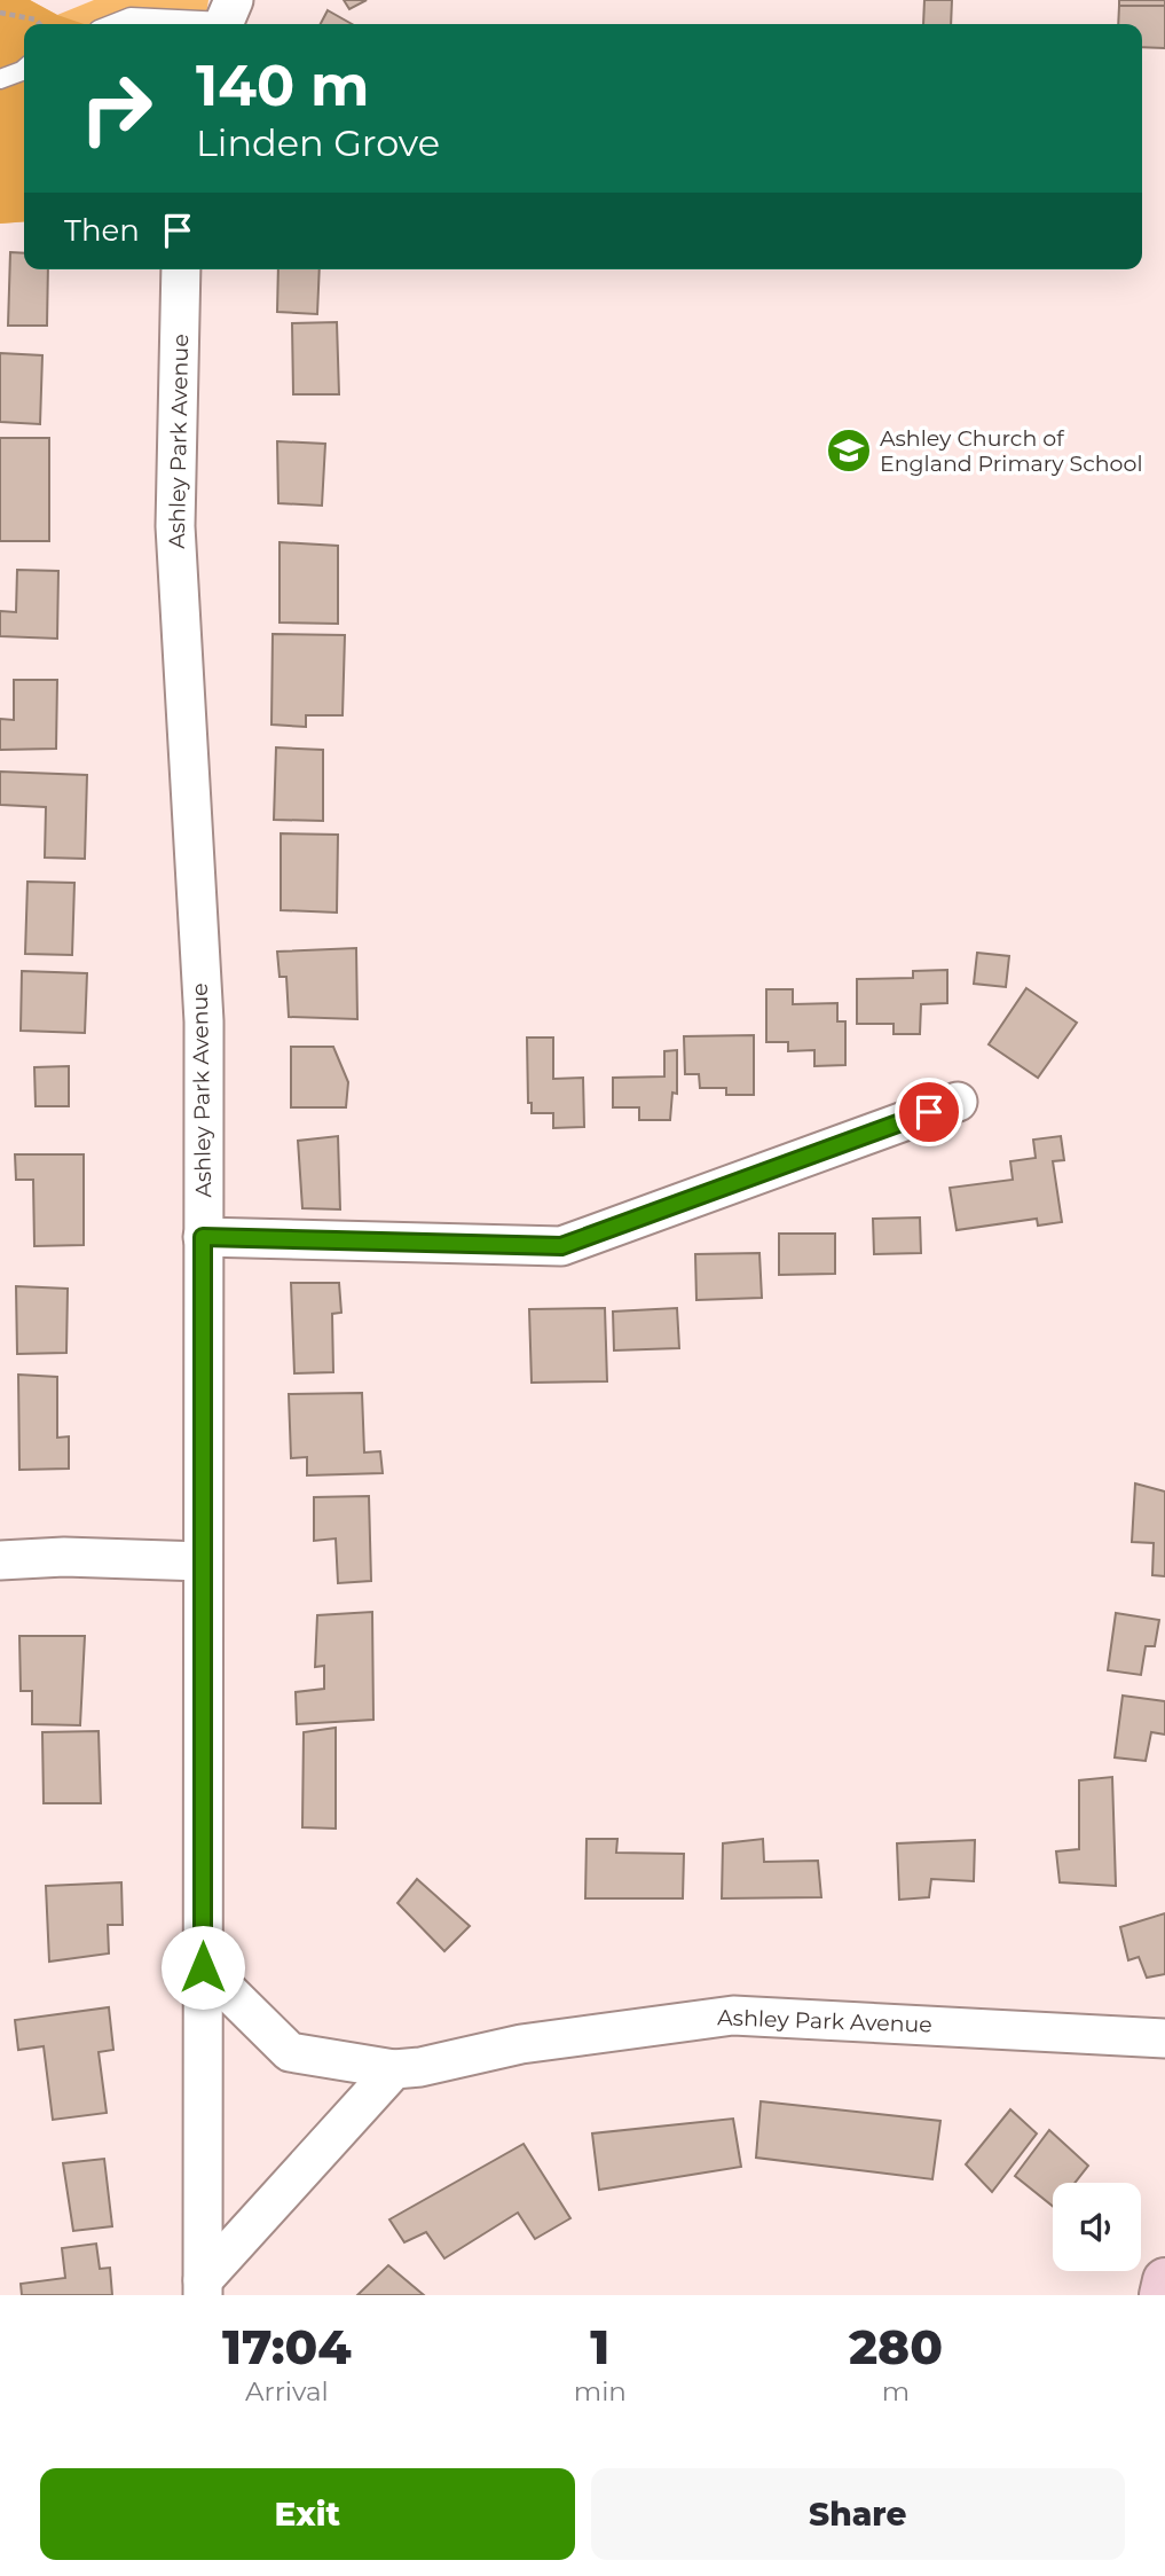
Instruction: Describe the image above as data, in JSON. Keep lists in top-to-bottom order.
{
  "streets": {
    "street": ["Ashley Park Avenue"]
  },
  "places": {
    "school or university": ["Ashley Church of England Primary School"]
  },
  "page": {
    "turn": ["140 m", "Linden Grove"],
    "then": "Then",
    "eta": [
      "17:04",
      "Arrival",
      "1",
      "min",
      "280",
      "m"
    ],
    "buttons": ["Exit", "Share"]
  }
}
